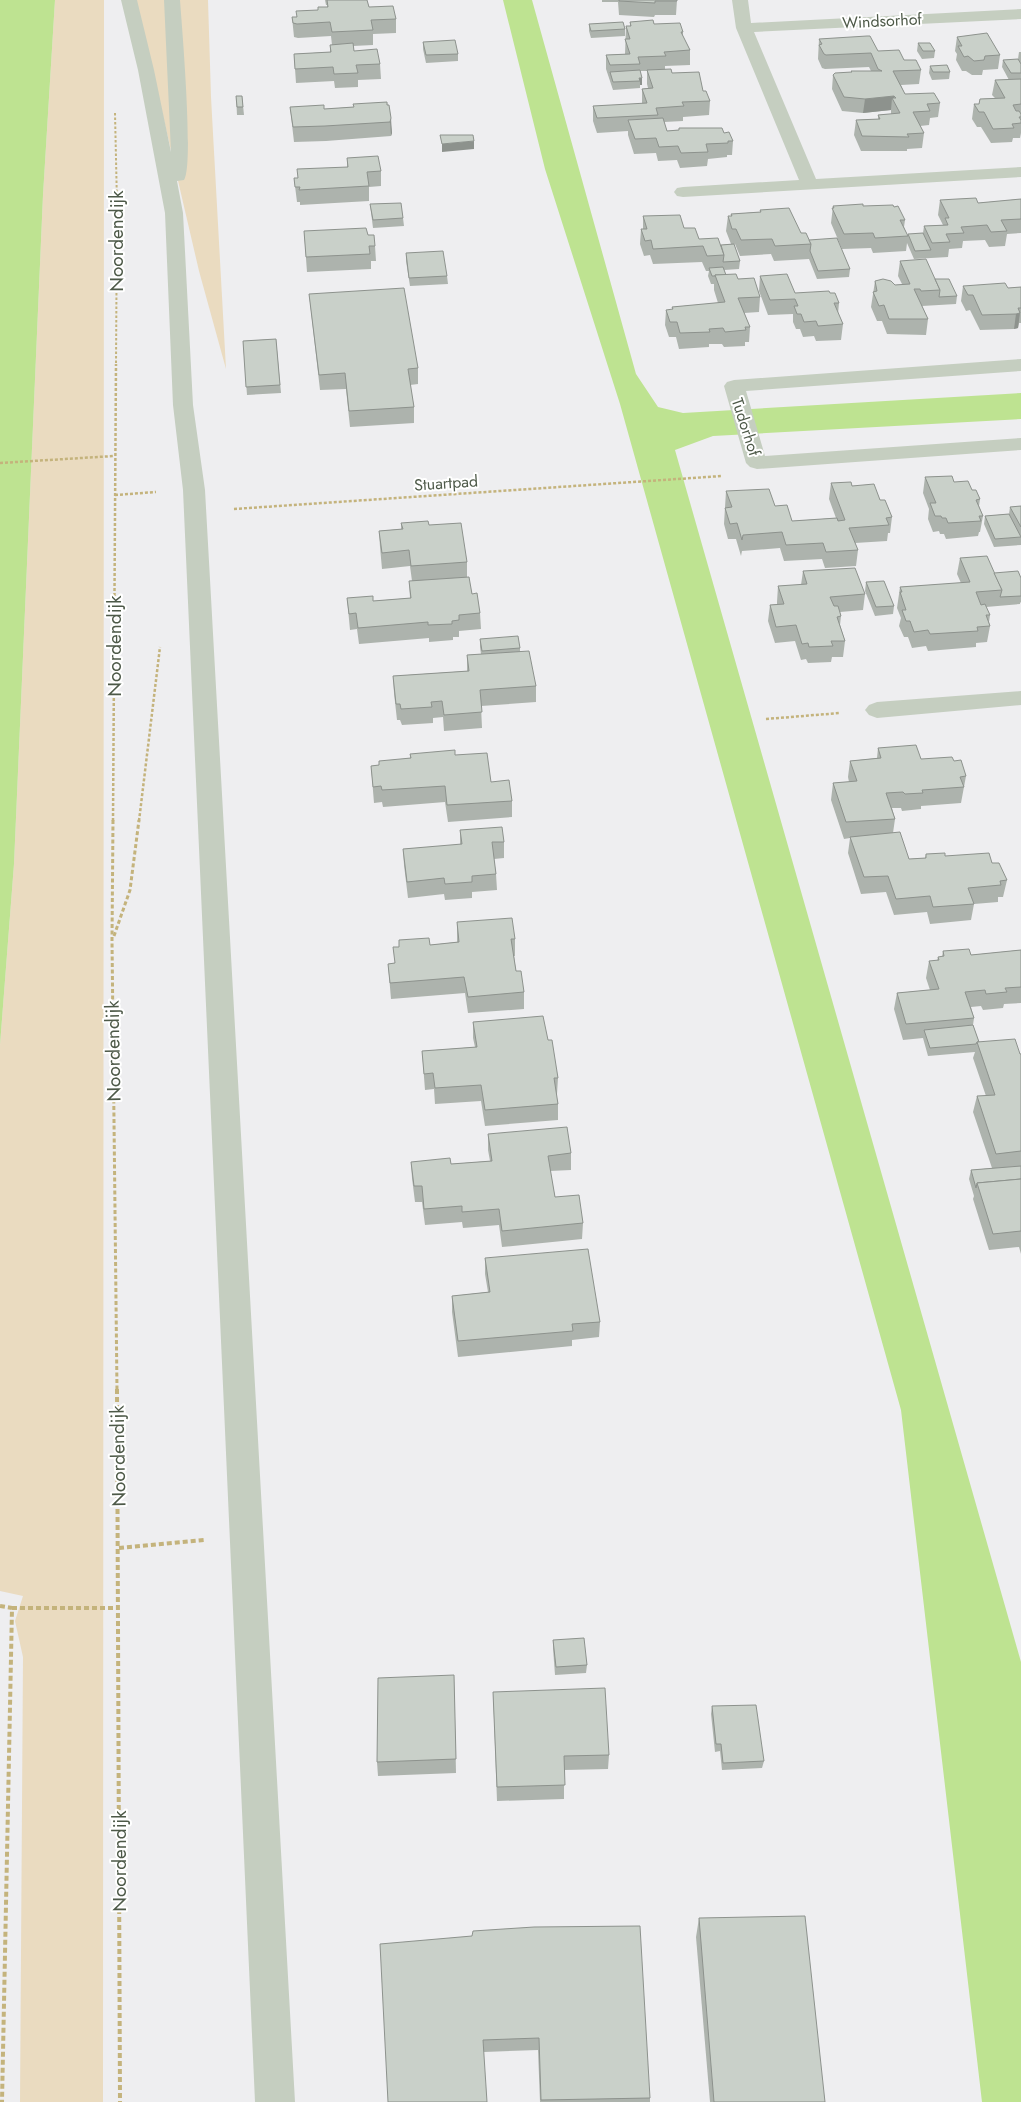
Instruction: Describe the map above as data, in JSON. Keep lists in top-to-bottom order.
{
  "streets": {
    "street": ["Windsorhof", "Tudorhof"],
    "path": ["Noordendijk", "Stuartpad"]
  }
}
